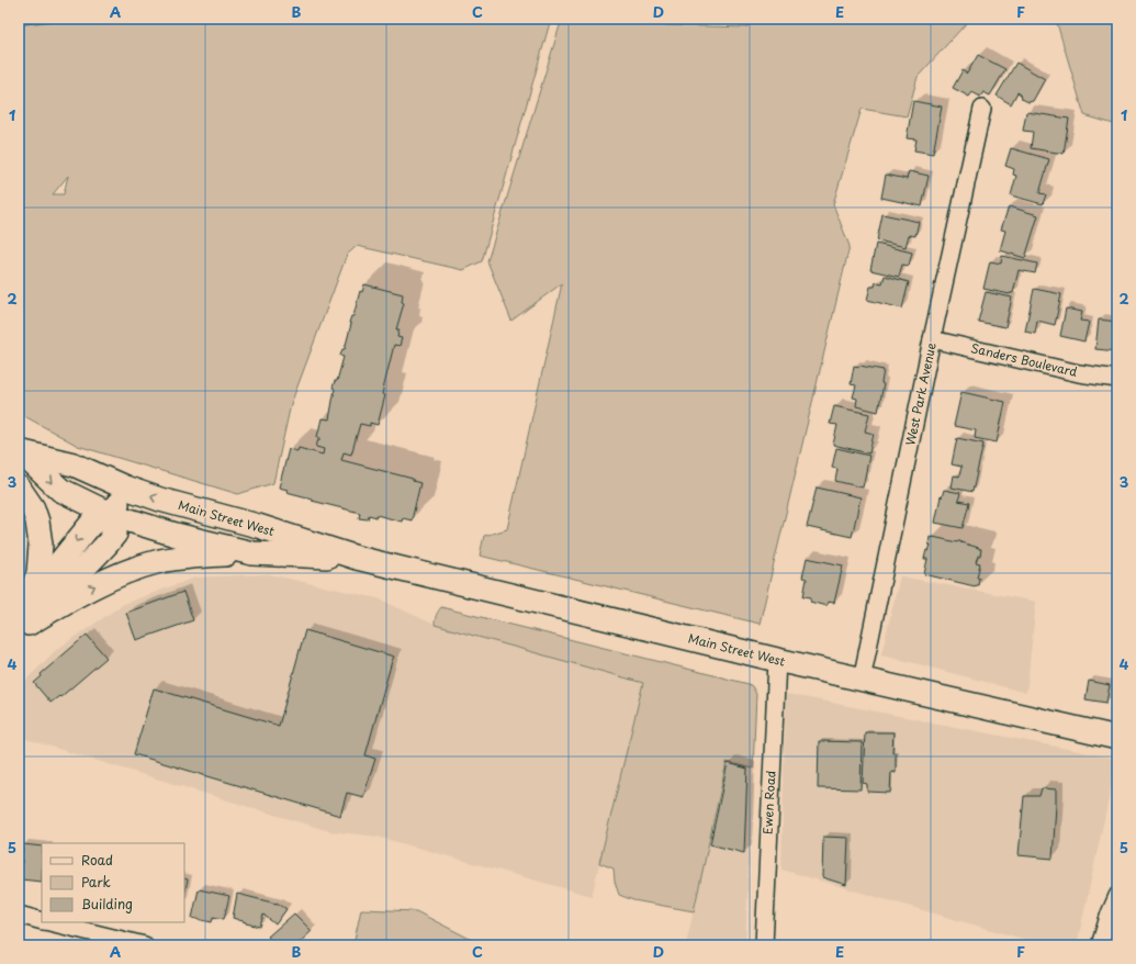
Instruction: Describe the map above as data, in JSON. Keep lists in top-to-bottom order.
{
  "streets": {
    "main road": ["Main Street West"],
    "street": ["Sanders Boulevard", "West Park Avenue", "Ewen Road"]
  },
  "crossings": [
    ["Sanders Boulevard", "West Park Avenue"],
    ["West Park Avenue", "Main Street West"],
    ["Main Street West", "Ewen Road"]
  ],
  "legend": ["Road", "Park", "Building"],
  "grid": {
    "columns": [
      "A",
      "B",
      "C",
      "D",
      "E",
      "F"
    ],
    "rows": [
      "1",
      "2",
      "3",
      "4",
      "5"
    ]
  }
}
